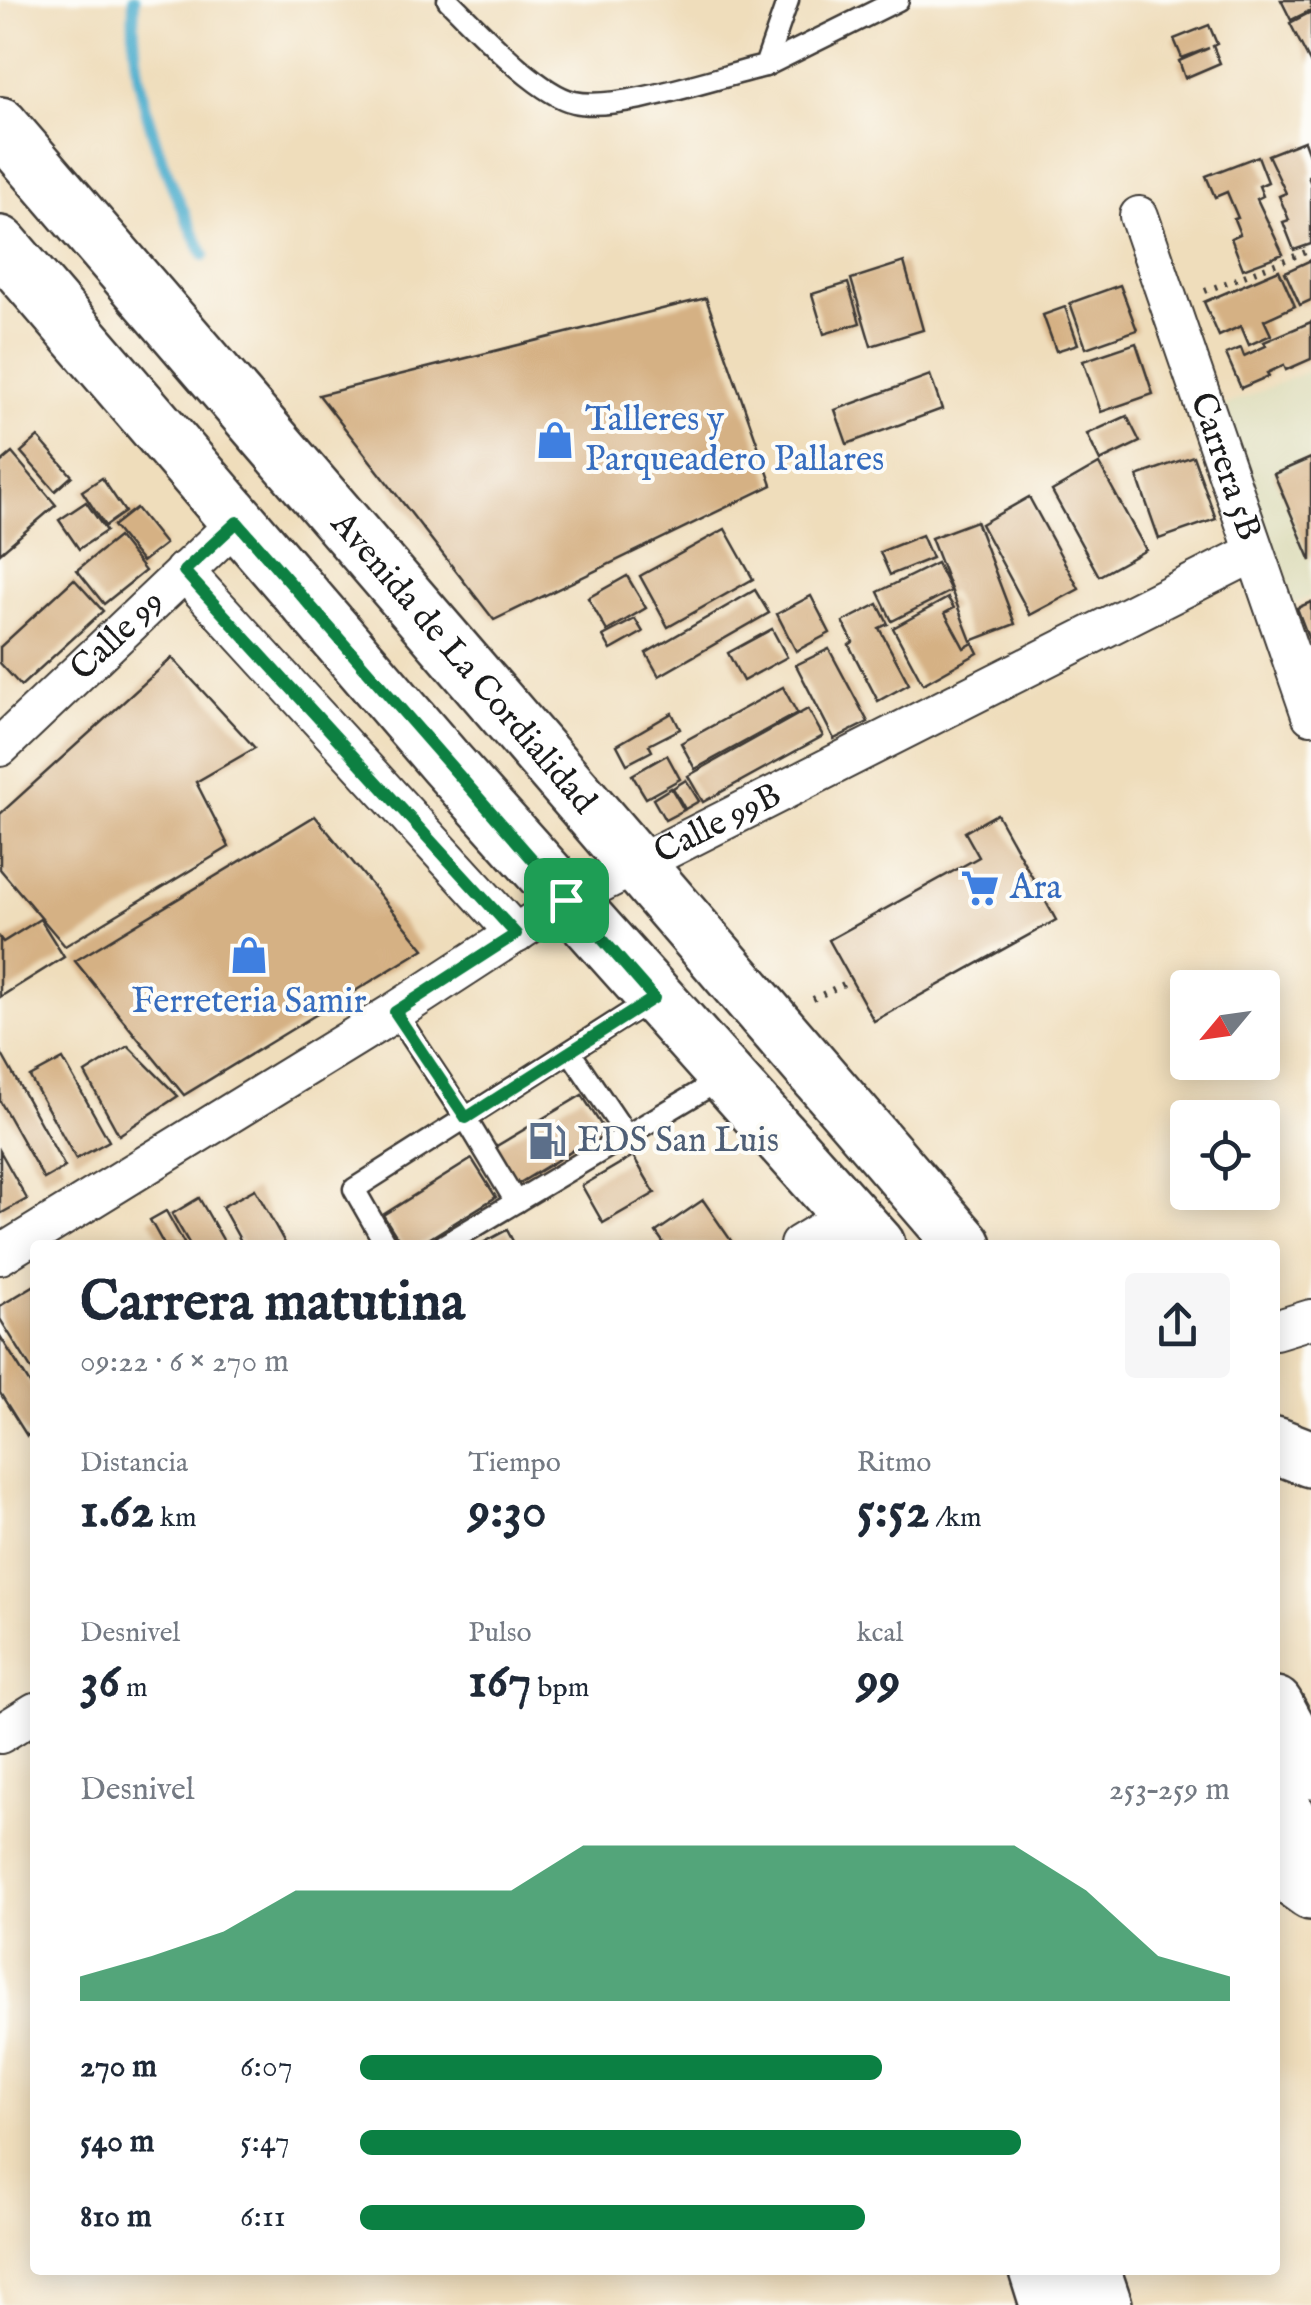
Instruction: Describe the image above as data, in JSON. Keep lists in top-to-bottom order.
{
  "streets": {
    "main road": ["Avenida de La Cordialidad"],
    "street": ["Carrera 5B", "Calle 99", "Calle 99B"]
  },
  "crossings": [
    ["Carrera 5B", "Calle 99B"],
    ["Avenida de La Cordialidad", "Calle 99B"]
  ],
  "places": {
    "shop": ["Talleres y Parqueadero Pallares", "Ferreteria Samir"],
    "supermarket": ["Ara"],
    "fuel station": ["EDS San Luis"]
  },
  "north": "bottom left",
  "page": {
    "heading": ["Carrera matutina", "09:22 · 6 × 270 m"],
    "stats": [
      ["Distancia", "1.62 km"],
      ["Tiempo", "9:30"],
      ["Ritmo", "5:52 /km"],
      ["Desnivel", "36 m"],
      ["Pulso", "167 bpm"],
      ["kcal", "99"]
    ],
    "chart": ["Desnivel", "253–259 m"],
    "list": [
      {
        "name": "270 m",
        "note": "6:07"
      },
      {
        "name": "540 m",
        "note": "5:47"
      },
      {
        "name": "810 m",
        "note": "6:11"
      }
    ]
  }
}
